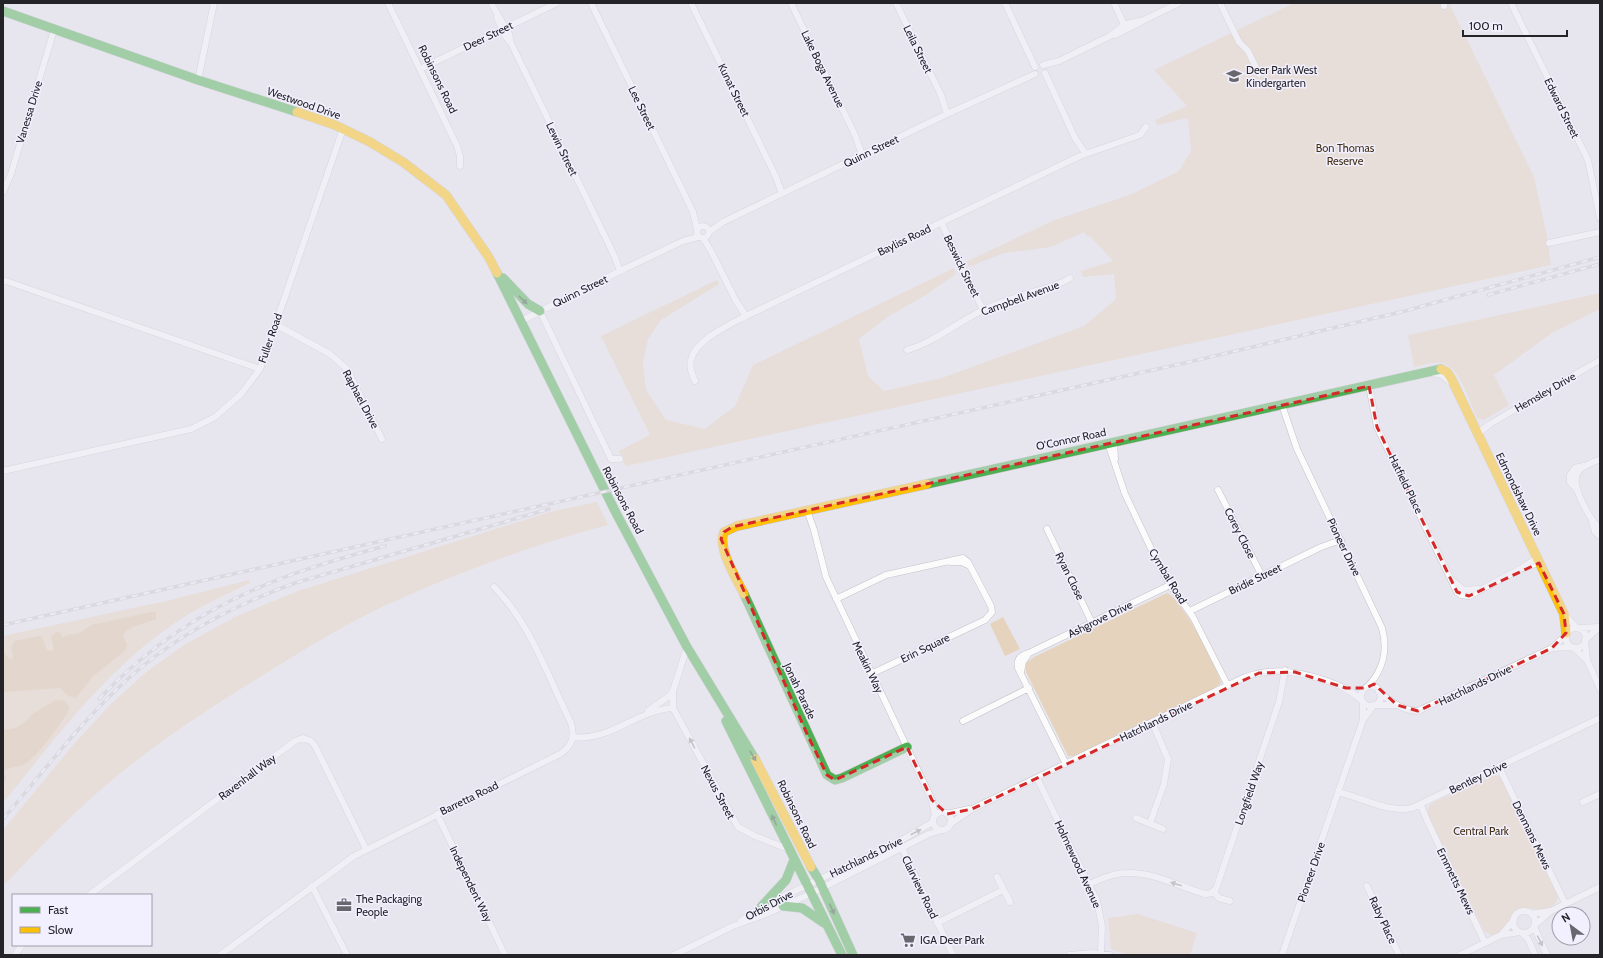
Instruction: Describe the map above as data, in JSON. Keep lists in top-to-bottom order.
{
  "streets": {
    "main road": [
      "Robinsons Road",
      "Westwood Drive",
      "O'Connor Road",
      "Edmondshaw Drive",
      "Jonah Parade"
    ],
    "street": [
      "Deer Street",
      "Leila Street",
      "Lake Boga Avenue",
      "Kunat Street",
      "Lee Street",
      "Edward Street",
      "Vanessa Drive",
      "Lewin Street",
      "Quinn Street",
      "Bayliss Road",
      "Beswick Street",
      "Campbell Avenue",
      "Fuller Road",
      "Hemsley Drive",
      "Raphael Drive",
      "Hatfield Place",
      "Corey Close",
      "Pioneer Drive",
      "Ryan Close",
      "Cymbal Road",
      "Bridie Street",
      "Ashgrove Drive",
      "Erin Square",
      "Meakin Way",
      "Hatchlands Drive",
      "Ravenhall Way",
      "Bentley Drive",
      "Nexus Street",
      "Longfield Way",
      "Barretta Road",
      "Denmans Mews",
      "Holmewood Avenue",
      "Emmetts Mews",
      "Independent Way",
      "Clairview Road",
      "Orbis Drive",
      "Raby Place"
    ]
  },
  "crossings": [
    ["Deer Street", "Robinsons Road"],
    ["Deer Street", "Lewin Street"],
    ["Leila Street", "Quinn Street"],
    ["Lake Boga Avenue", "Quinn Street"],
    ["Robinsons Road", "Westwood Drive"],
    ["Robinsons Road", "Quinn Street"],
    ["Robinsons Road", "Hatchlands Drive"],
    ["Robinsons Road", "Nexus Street"],
    ["Robinsons Road", "Orbis Drive"],
    ["Kunat Street", "Quinn Street"],
    ["Westwood Drive", "Vanessa Drive"],
    ["Westwood Drive", "Quinn Street"],
    ["Westwood Drive", "Fuller Road"],
    ["Lee Street", "Quinn Street"],
    ["Lee Street", "Bayliss Road"],
    ["Lewin Street", "Quinn Street"],
    ["Bayliss Road", "Beswick Street"],
    ["Beswick Street", "Campbell Avenue"],
    ["Fuller Road", "Raphael Drive"],
    ["Hemsley Drive", "Edmondshaw Drive"],
    ["O'Connor Road", "Hatfield Place"],
    ["O'Connor Road", "Edmondshaw Drive"],
    ["O'Connor Road", "Pioneer Drive"],
    ["O'Connor Road", "Cymbal Road"],
    ["O'Connor Road", "Meakin Way"],
    ["O'Connor Road", "Jonah Parade"],
    ["Hatfield Place", "Edmondshaw Drive"],
    ["Edmondshaw Drive", "Hatchlands Drive"],
    ["Corey Close", "Bridie Street"],
    ["Pioneer Drive", "Bridie Street"],
    ["Pioneer Drive", "Hatchlands Drive"],
    ["Pioneer Drive", "Bentley Drive"],
    ["Ryan Close", "Ashgrove Drive"],
    ["Cymbal Road", "Bridie Street"],
    ["Cymbal Road", "Ashgrove Drive"],
    ["Cymbal Road", "Hatchlands Drive"],
    ["Ashgrove Drive", "Hatchlands Drive"],
    ["Erin Square", "Meakin Way"],
    ["Meakin Way", "Hatchlands Drive"],
    ["Meakin Way", "Jonah Parade"],
    ["Hatchlands Drive", "Longfield Way"],
    ["Hatchlands Drive", "Holmewood Avenue"],
    ["Hatchlands Drive", "Clairview Road"],
    ["Ravenhall Way", "Barretta Road"],
    ["Bentley Drive", "Denmans Mews"],
    ["Bentley Drive", "Emmetts Mews"],
    ["Nexus Street", "Barretta Road"],
    ["Barretta Road", "Independent Way"]
  ],
  "one_way": ["Nexus Street"],
  "parks": ["Bon Thomas Reserve", "Central Park"],
  "places": {
    "school or university": ["Deer Park West Kindergarten"],
    "office": ["The Packaging People"],
    "supermarket": ["IGA Deer Park"]
  },
  "legend": ["Fast", "Slow"],
  "scale_bar": "100 m",
  "north": "top left"
}
